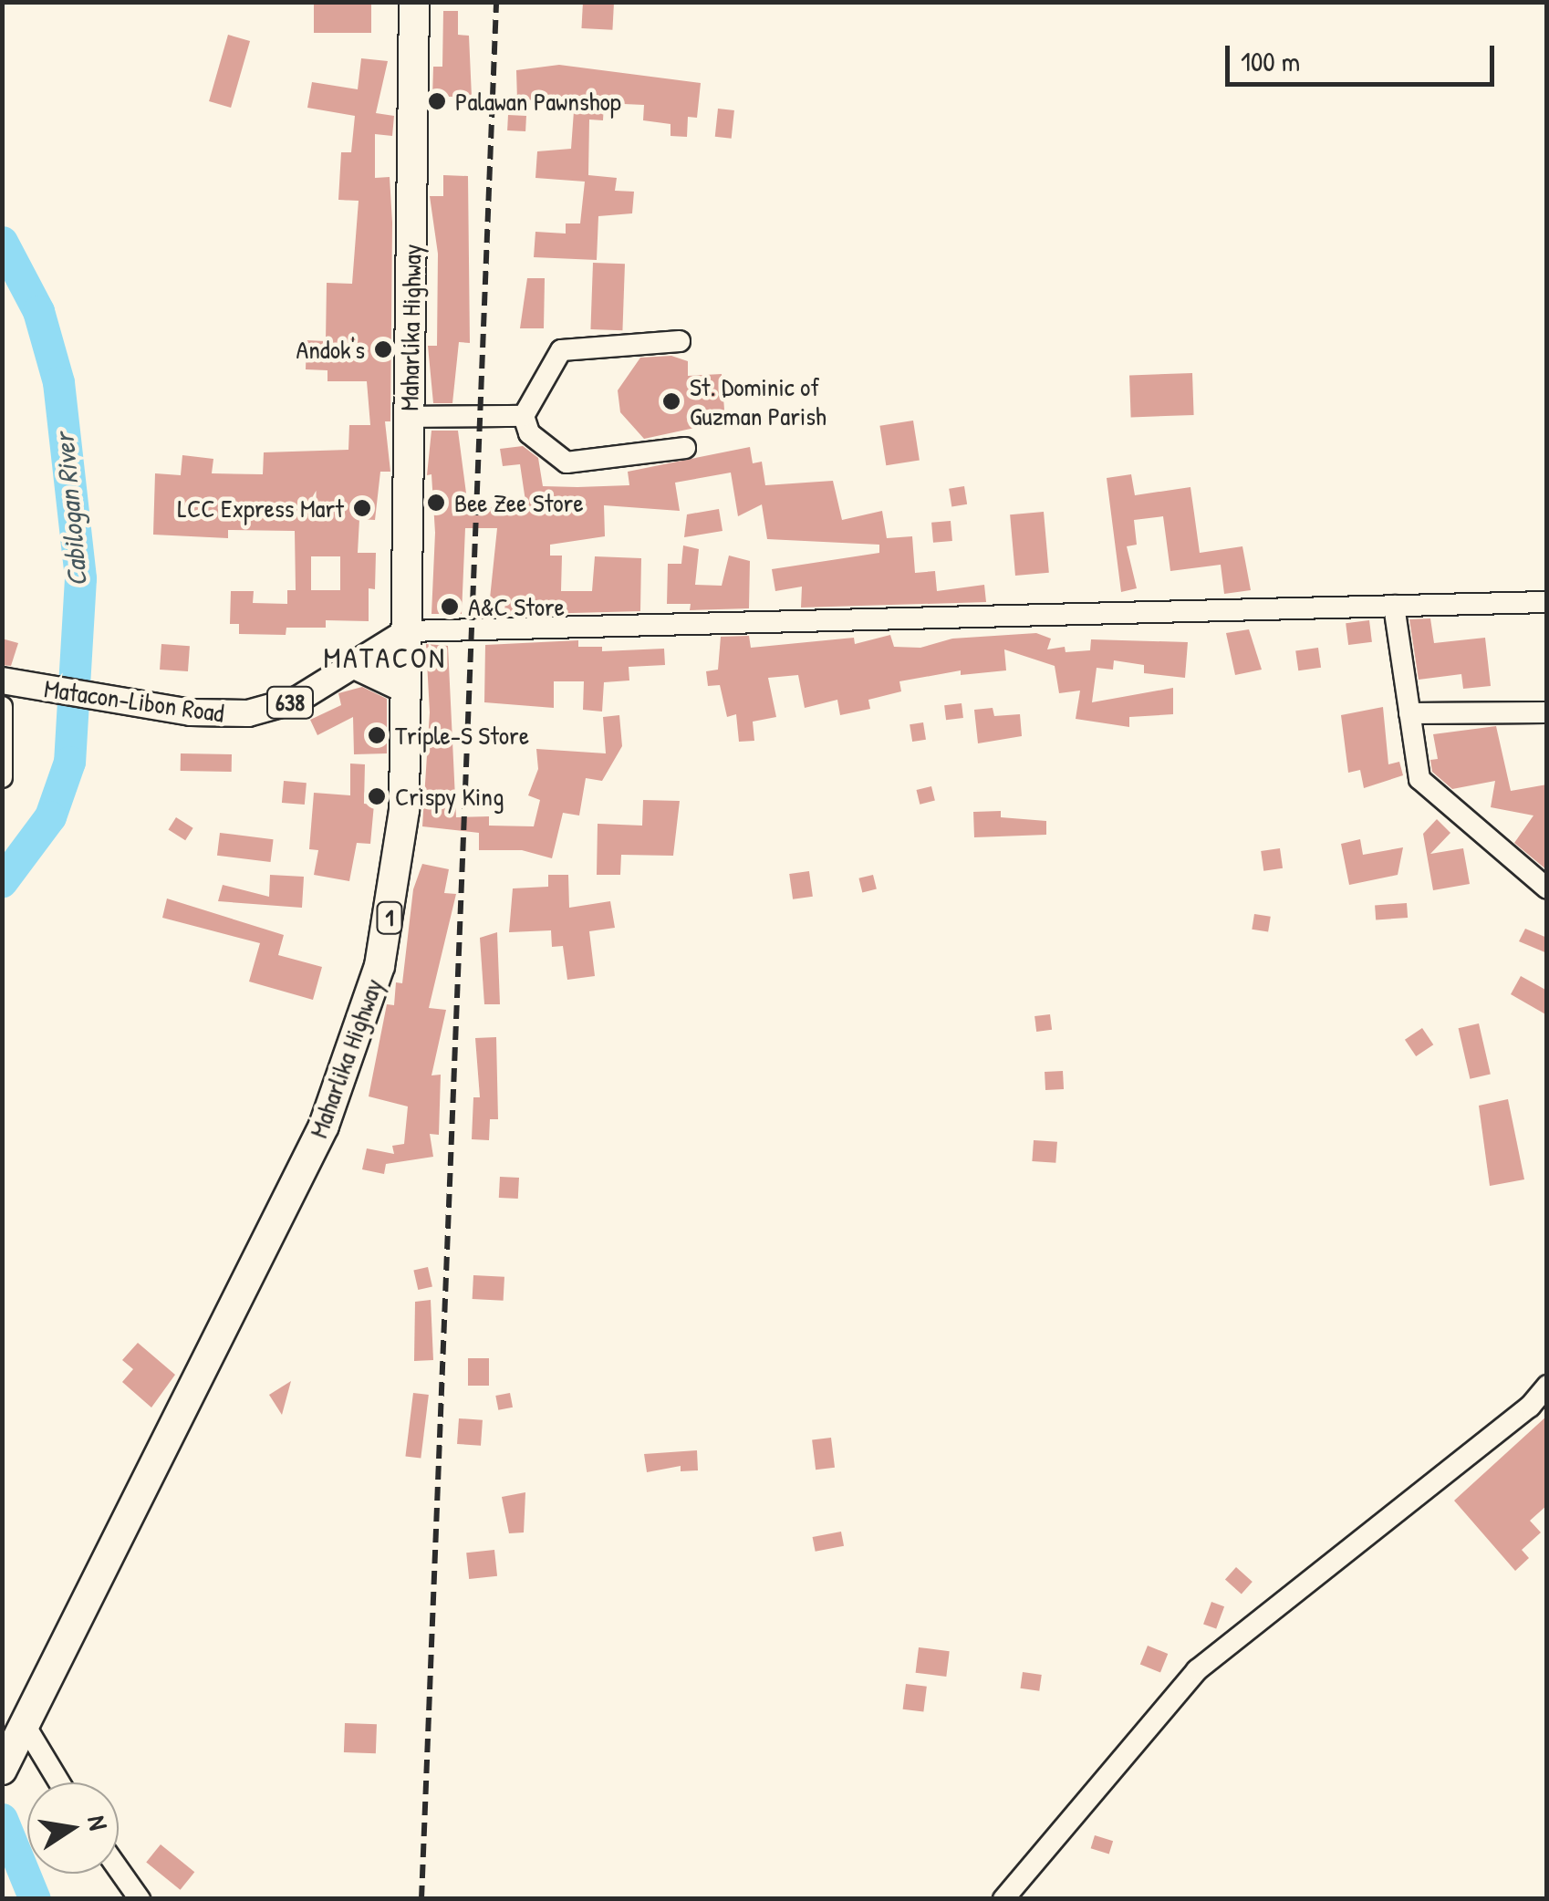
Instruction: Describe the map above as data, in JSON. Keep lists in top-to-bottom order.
{
  "streets": {
    "highway": ["Maharlika Highway", "1"],
    "main road": ["Matacon-Libon Road", "638"]
  },
  "crossings": [
    ["Maharlika Highway", "Matacon-Libon Road"]
  ],
  "districts": ["MATACON"],
  "water": ["Cabilogan River"],
  "places": [
    "Palawan Pawnshop",
    "Andok's",
    "St. Dominic of Guzman Parish",
    "Bee Zee Store",
    "LCC Express Mart",
    "A&C Store",
    "Triple-S Store",
    "Crispy King"
  ],
  "scale_bar": "100 m",
  "north": "right"
}
